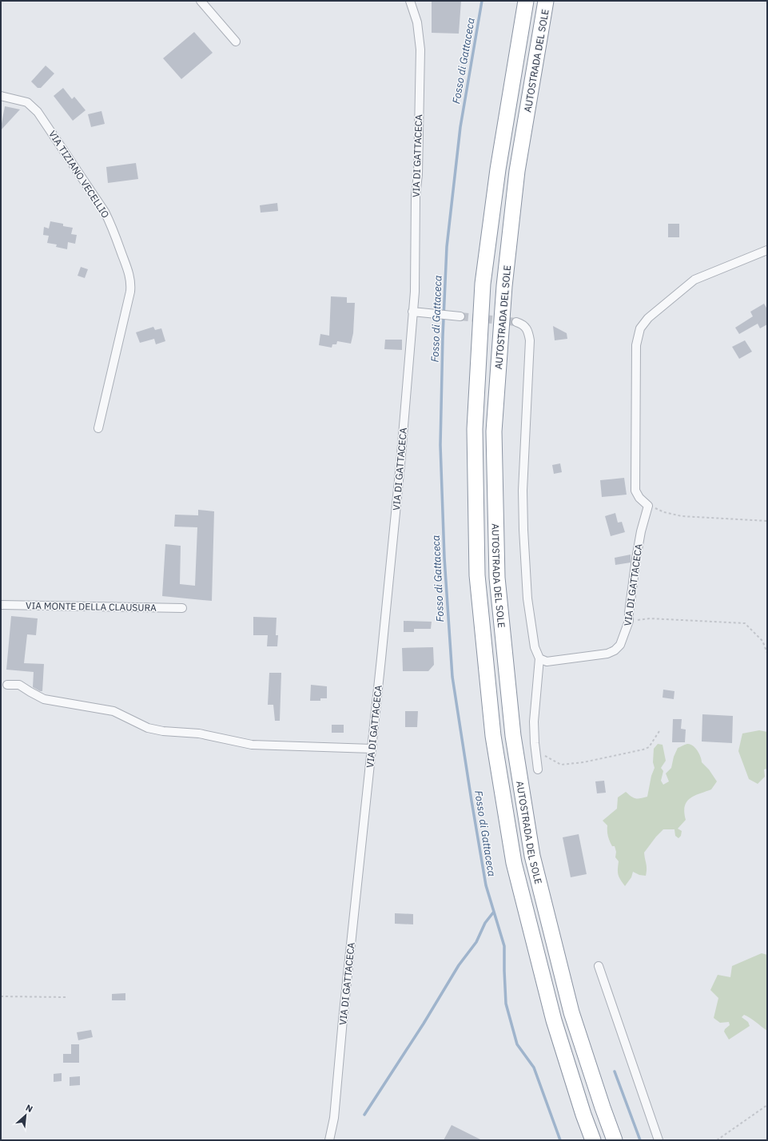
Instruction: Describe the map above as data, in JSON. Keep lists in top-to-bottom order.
{
  "streets": {
    "highway": ["AUTOSTRADA DEL SOLE"],
    "street": ["VIA DI GATTACECA", "VIA TIZIANO VECELLIO", "VIA MONTE DELLA CLAUSURA"]
  },
  "water": ["Fosso di Gattaceca"],
  "north": "top right"
}
